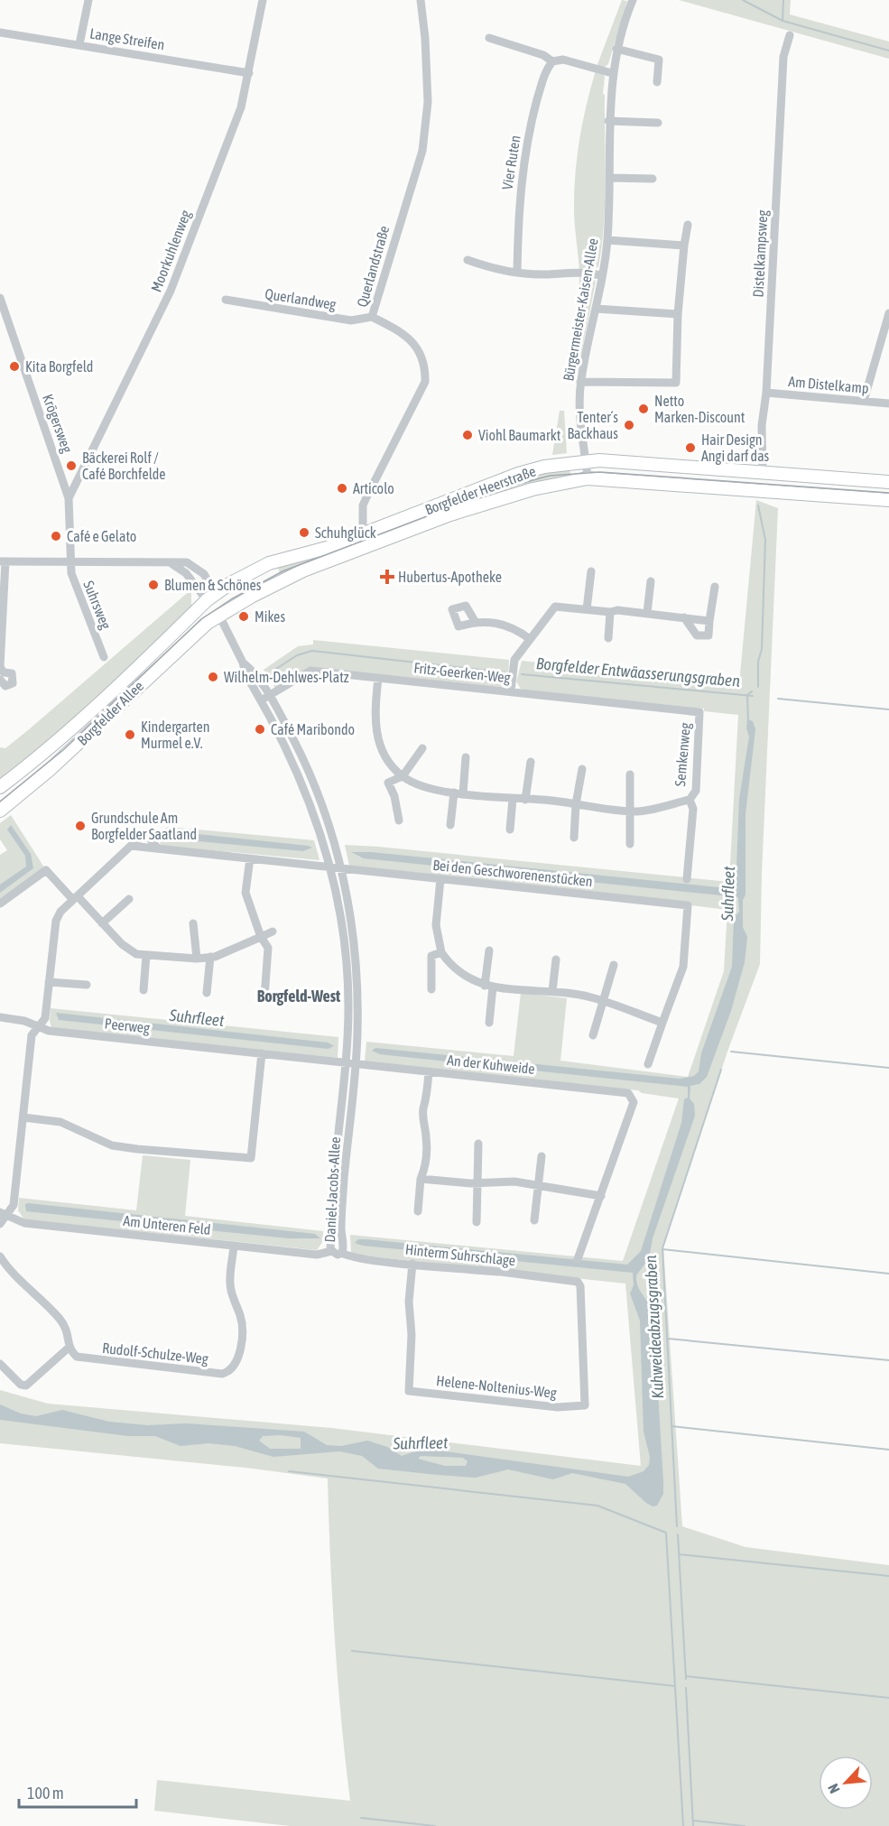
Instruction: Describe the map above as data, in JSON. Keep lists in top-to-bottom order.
{
  "streets": {
    "main road": ["Borgfelder Heerstraße", "Borgfelder Allee"],
    "street": [
      "Lange Streifen",
      "Vier Ruten",
      "Moorkuhlenweg",
      "Distelkampsweg",
      "Querlandstraße",
      "Querlandweg",
      "Bürgermeister-Kaisen-Allee",
      "Am Distelkamp",
      "Krögersweg",
      "Suhrsweg",
      "Fritz-Geerken-Weg",
      "Semkenweg",
      "Bei den Geschworenenstücken",
      "Peerweg",
      "An der Kuhweide",
      "Daniel-Jacobs-Allee",
      "Am Unteren Feld",
      "Hinterm Suhrschlage",
      "Rudolf-Schulze-Weg",
      "Helene-Noltenius-Weg"
    ]
  },
  "crossings": [
    ["Lange Streifen", "Moorkuhlenweg"],
    ["Moorkuhlenweg", "Krögersweg"],
    ["Distelkampsweg", "Am Distelkamp"],
    ["Distelkampsweg", "Borgfelder Heerstraße"],
    ["Querlandstraße", "Querlandweg"],
    ["Querlandstraße", "Borgfelder Heerstraße"],
    ["Bürgermeister-Kaisen-Allee", "Borgfelder Heerstraße"],
    ["Krögersweg", "Suhrsweg"],
    ["Borgfelder Heerstraße", "Borgfelder Allee"],
    ["Borgfelder Heerstraße", "Daniel-Jacobs-Allee"],
    ["Fritz-Geerken-Weg", "Semkenweg"],
    ["Fritz-Geerken-Weg", "Daniel-Jacobs-Allee"],
    ["Borgfelder Allee", "Daniel-Jacobs-Allee"],
    ["Bei den Geschworenenstücken", "Daniel-Jacobs-Allee"],
    ["Peerweg", "An der Kuhweide"],
    ["Peerweg", "Daniel-Jacobs-Allee"],
    ["An der Kuhweide", "Daniel-Jacobs-Allee"],
    ["Daniel-Jacobs-Allee", "Am Unteren Feld"],
    ["Daniel-Jacobs-Allee", "Hinterm Suhrschlage"],
    ["Am Unteren Feld", "Rudolf-Schulze-Weg"],
    ["Hinterm Suhrschlage", "Helene-Noltenius-Weg"]
  ],
  "districts": ["Borgfeld-West"],
  "water": ["Borgfelder Entwäasserungsgraben", "Suhrfleet", "Kuhweideabzugsgraben"],
  "places": {
    "other": [
      "Kita Borgfeld",
      "Netto Marken-Discount",
      "Tenter´s Backhaus",
      "Viohl Baumarkt",
      "Hair Design Angi darf das",
      "Bäckerei Rolf / Café Borchfelde",
      "Articolo",
      "Schuhglück",
      "Café e Gelato",
      "Blumen & Schönes",
      "Mikes",
      "Wilhelm-Dehlwes-Platz",
      "Café Maribondo",
      "Kindergarten Murmel e.V.",
      "Grundschule Am Borgfelder Saatland"
    ],
    "health": ["Hubertus-Apotheke"]
  },
  "scale_bar": "100 m",
  "north": "bottom left"
}
